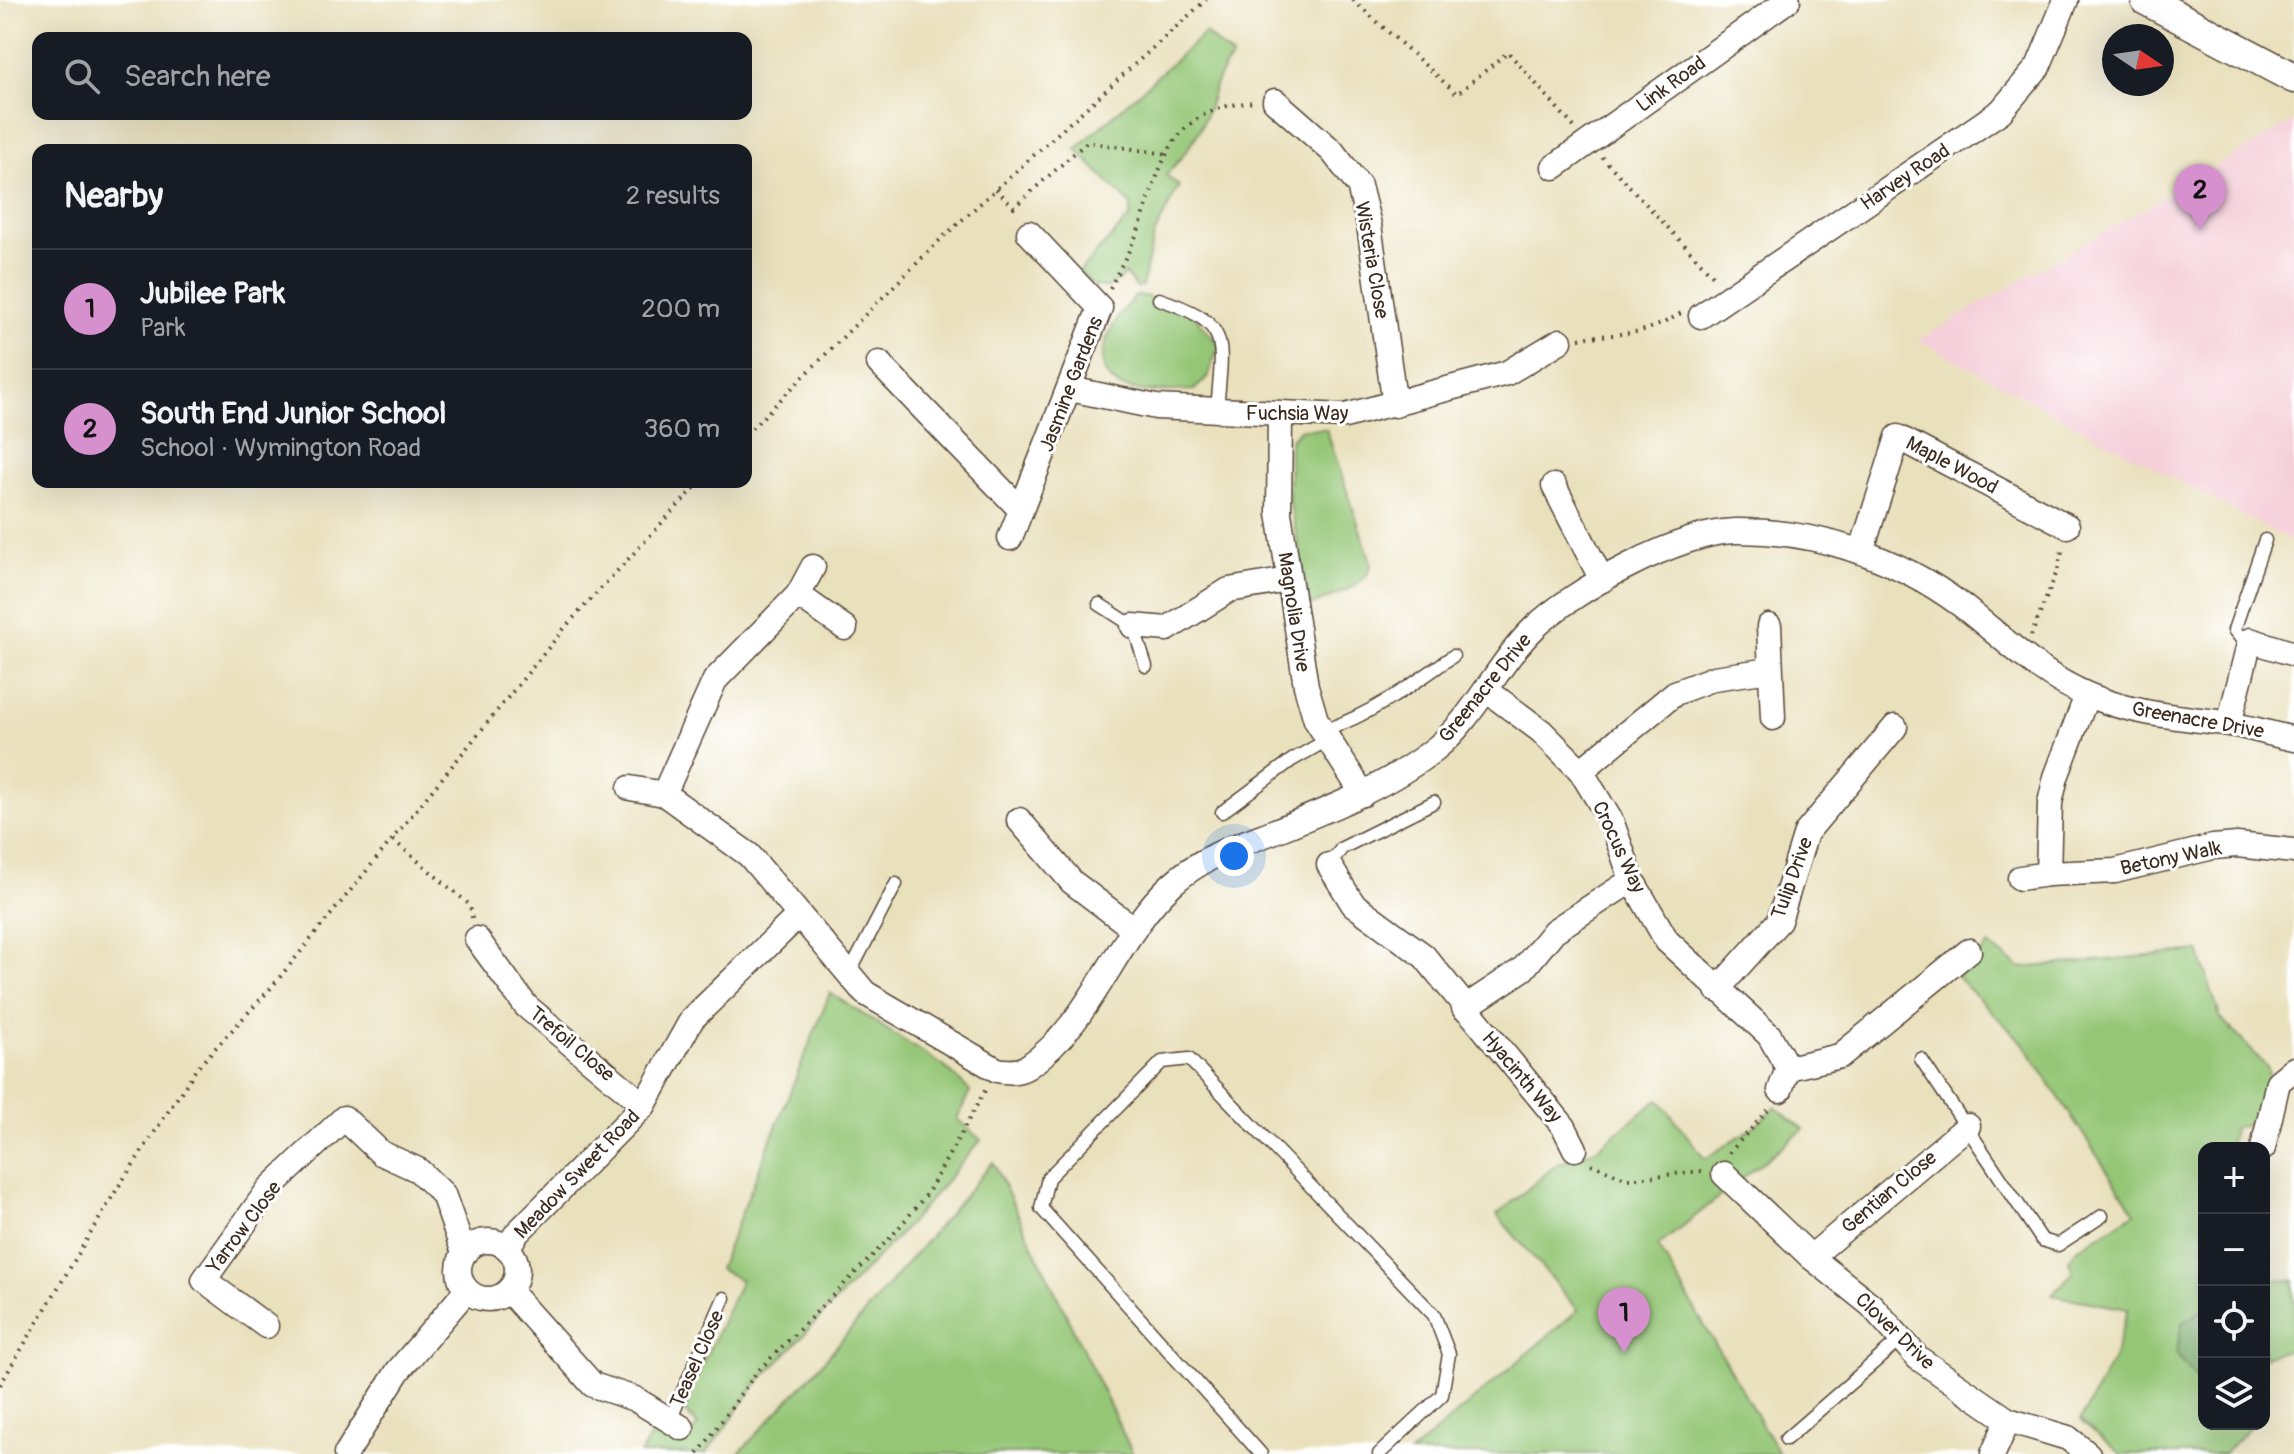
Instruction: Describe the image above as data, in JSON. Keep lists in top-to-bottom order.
{
  "streets": {
    "street": [
      "Link Road",
      "Harvey Road",
      "Wisteria Close",
      "Jasmine Gardens",
      "Fuchsia Way",
      "Maple Wood",
      "Magnolia Drive",
      "Greenacre Drive",
      "Crocus Way",
      "Betony Walk",
      "Tulip Drive",
      "Trefoil Close",
      "Hyacinth Way",
      "Meadow Sweet Road",
      "Gentian Close",
      "Yarrow Close",
      "Clover Drive",
      "Teasel Close"
    ]
  },
  "crossings": [
    ["Wisteria Close", "Fuchsia Way"],
    ["Jasmine Gardens", "Fuchsia Way"],
    ["Fuchsia Way", "Magnolia Drive"],
    ["Maple Wood", "Greenacre Drive"],
    ["Magnolia Drive", "Greenacre Drive"],
    ["Greenacre Drive", "Crocus Way"],
    ["Crocus Way", "Tulip Drive"],
    ["Trefoil Close", "Meadow Sweet Road"],
    ["Meadow Sweet Road", "Yarrow Close"],
    ["Meadow Sweet Road", "Teasel Close"],
    ["Gentian Close", "Clover Drive"],
    ["Yarrow Close", "Teasel Close"]
  ],
  "north": "right",
  "page": {
    "search": "Search here",
    "heading": ["Nearby", "2 results"],
    "pins": ["2", "1"],
    "list": [
      {
        "mark": "1",
        "name": "Jubilee Park",
        "note": "Park",
        "value": "200 m"
      },
      {
        "mark": "2",
        "name": "South End Junior School",
        "note": "School · Wymington Road",
        "value": "360 m"
      }
    ],
    "map_buttons": ["+", "−"]
  }
}
